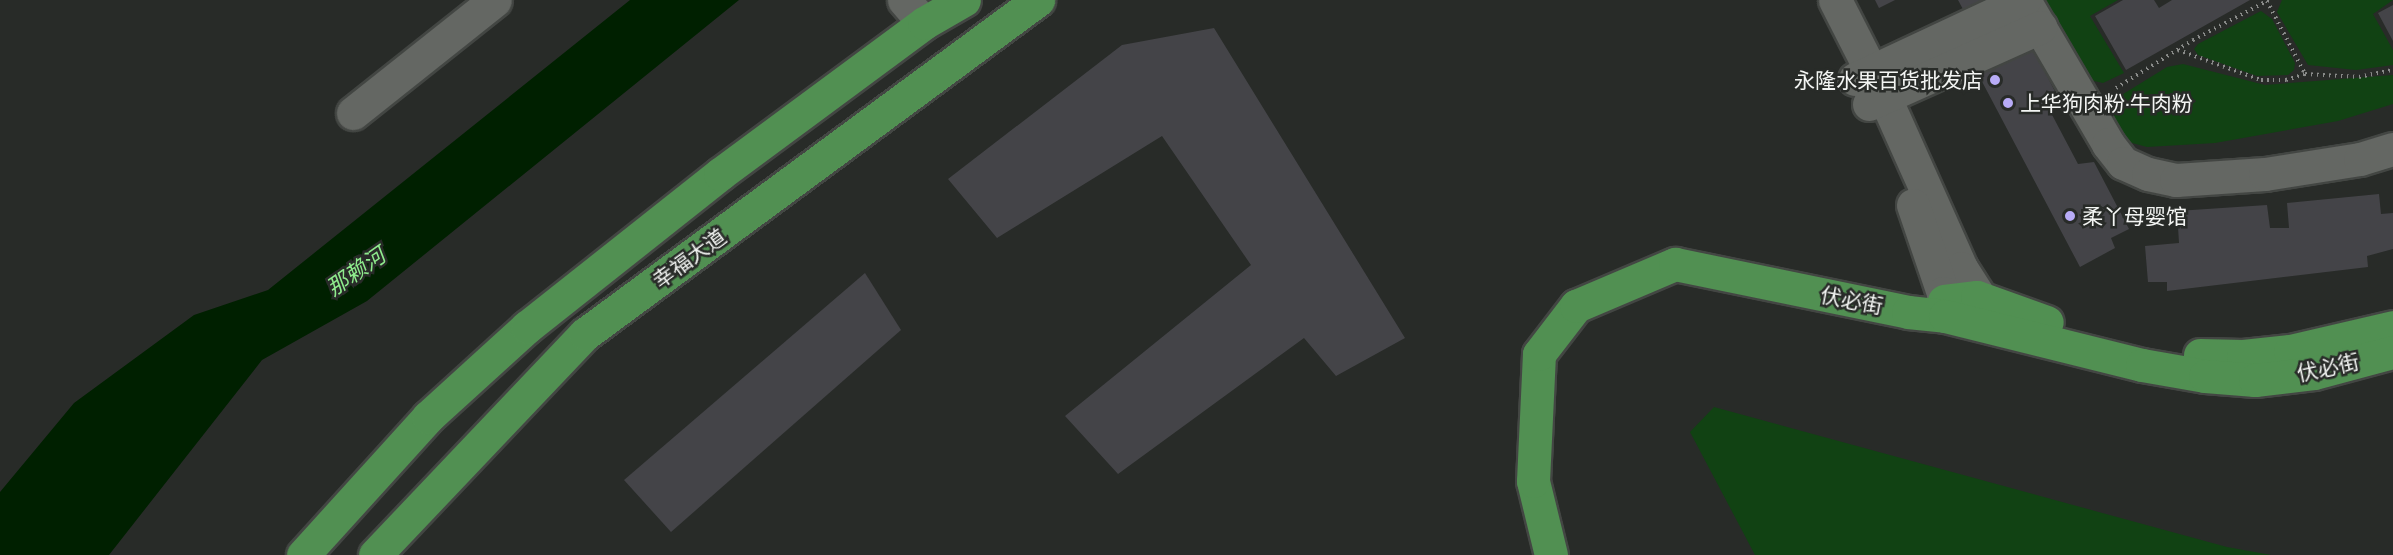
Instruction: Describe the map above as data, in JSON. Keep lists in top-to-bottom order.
{
  "streets": {
    "main road": ["幸福大道", "伏必街"]
  },
  "water": ["那赖河"],
  "places": ["永隆水果百货批发店", "上华狗肉粉·牛肉粉", "柔丫母婴馆"]
}
